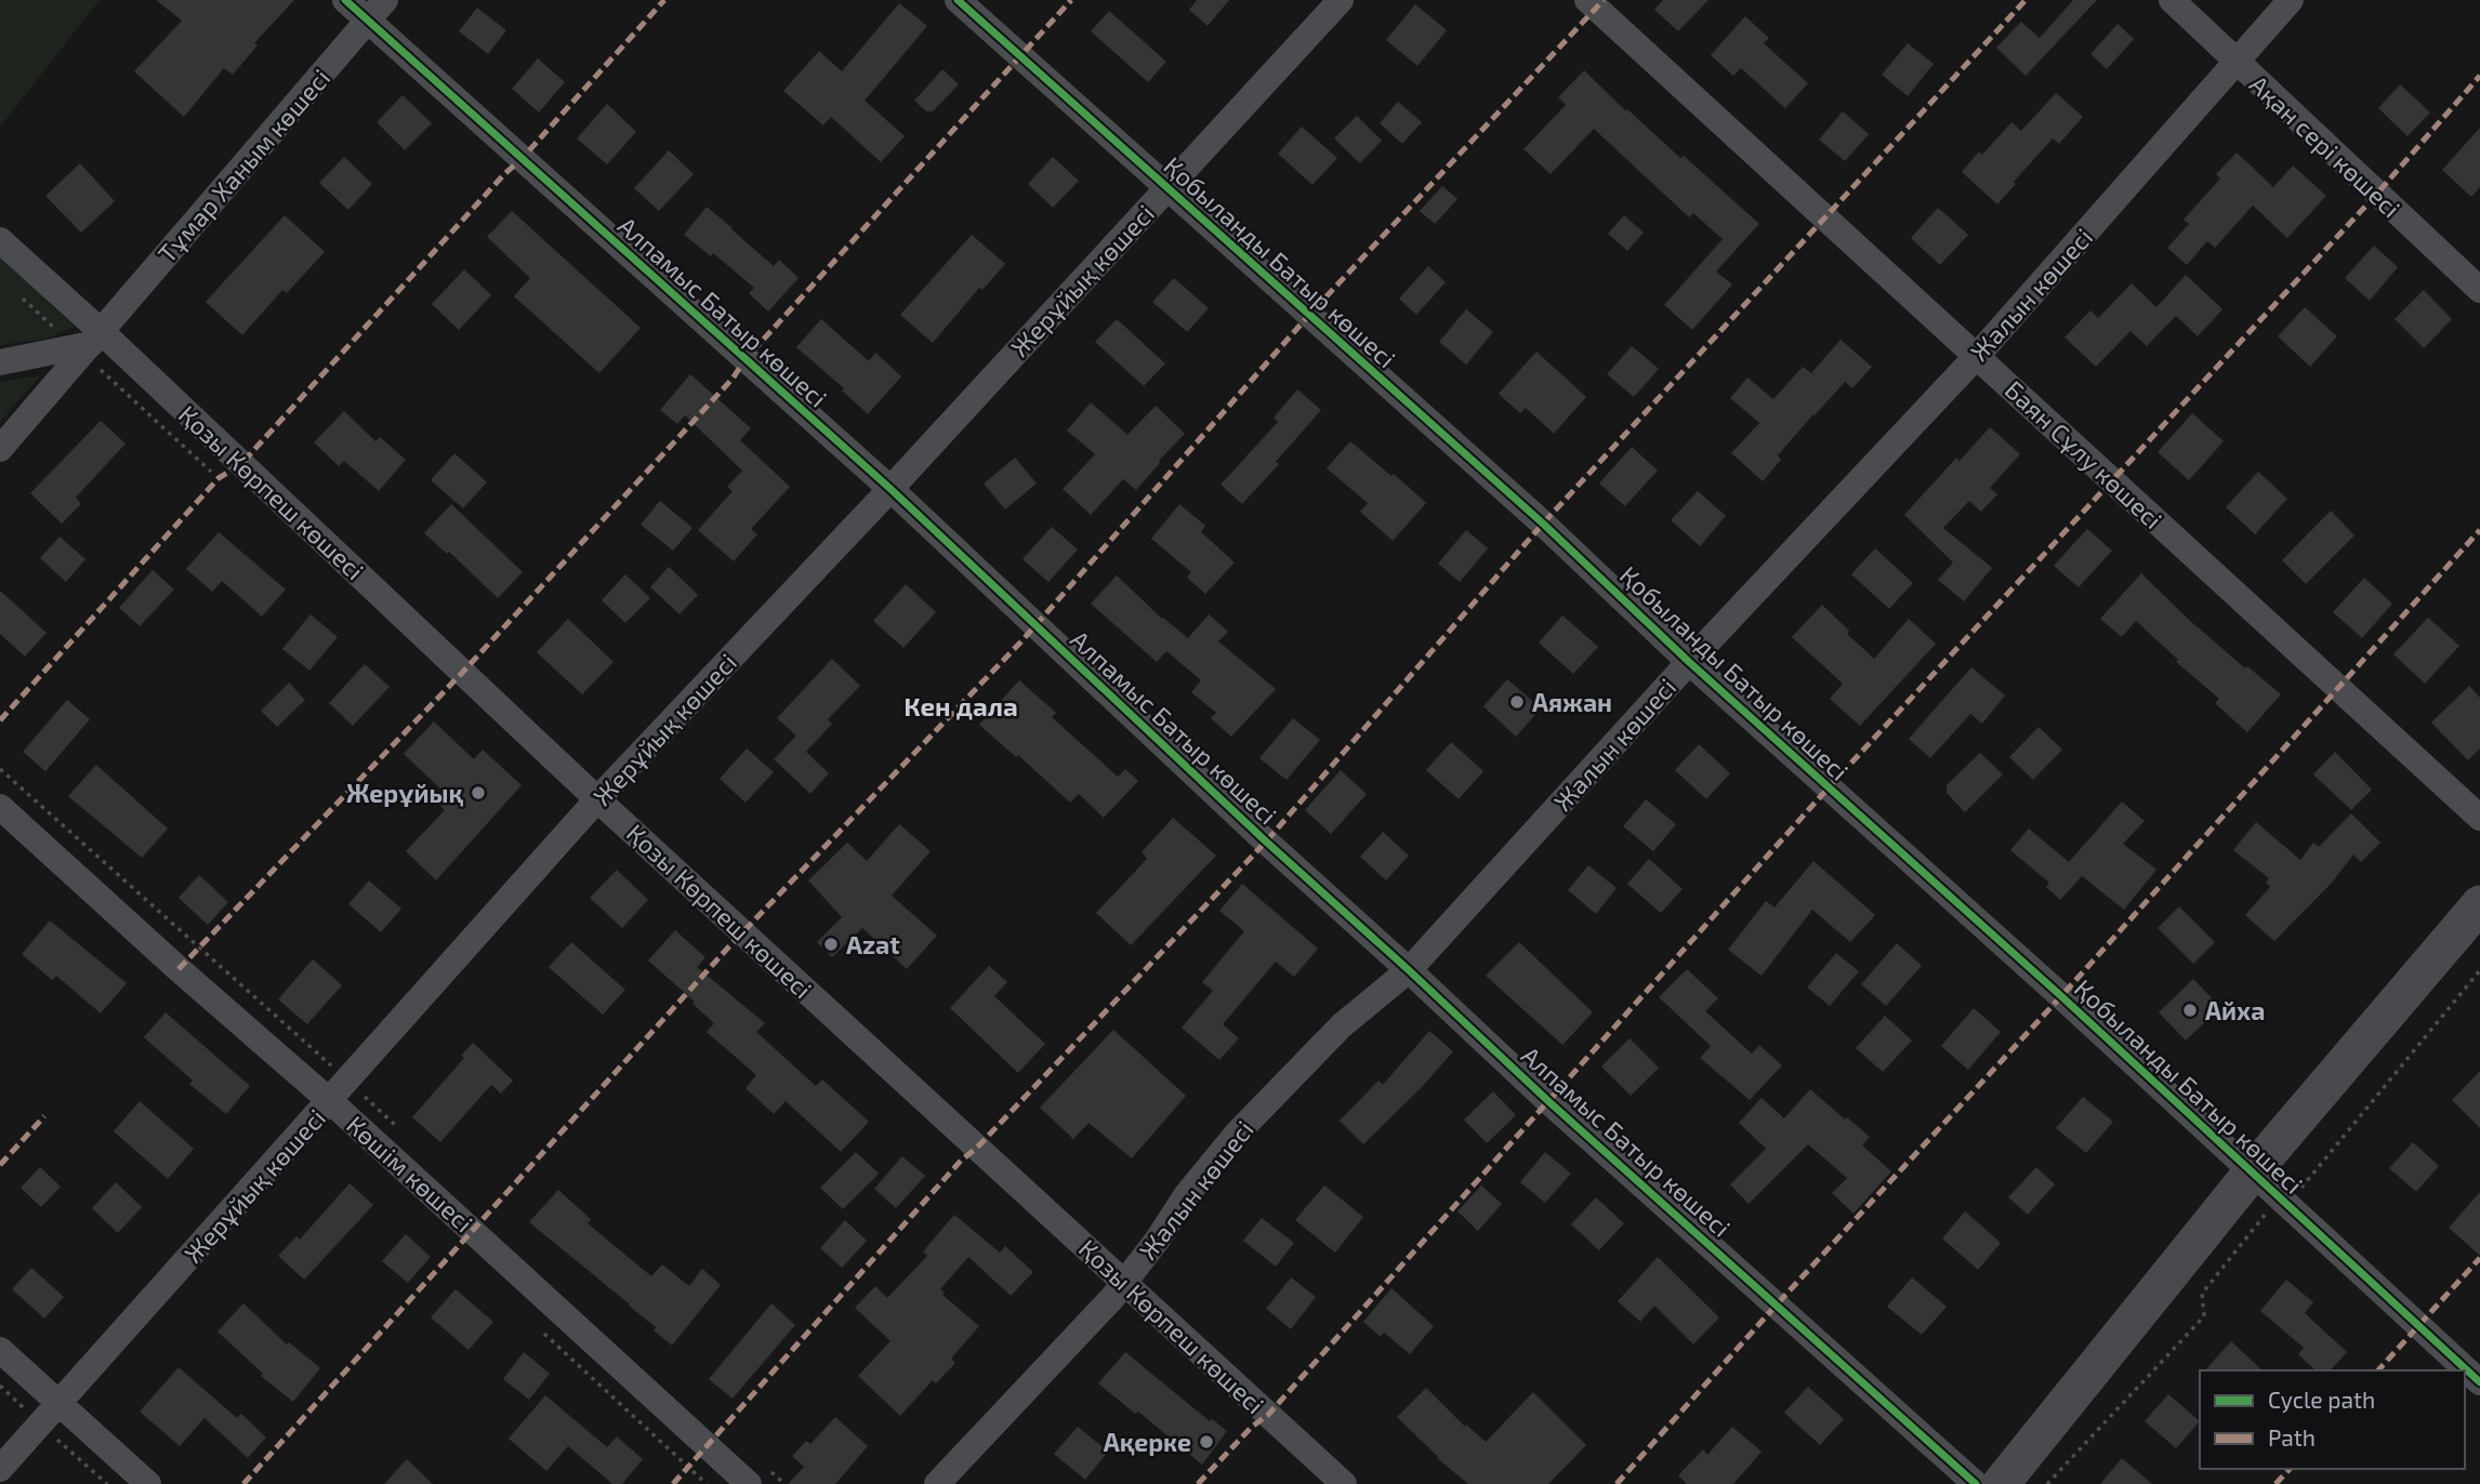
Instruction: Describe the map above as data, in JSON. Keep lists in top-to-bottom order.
{
  "streets": {
    "street": [
      "Ақан сері көшесі",
      "Тұмар Ханым көшесі",
      "Қобыланды Батыр көшесі",
      "Жерұйық көшесі",
      "Жалын көшесі",
      "Алпамыс Батыр көшесі",
      "Баян Сұлу көшесі",
      "Қозы Көрпеш көшесі",
      "Көшім көшесі"
    ]
  },
  "crossings": [
    ["Ақан сері көшесі", "Жалын көшесі"],
    ["Тұмар Ханым көшесі", "Алпамыс Батыр көшесі"],
    ["Тұмар Ханым көшесі", "Қозы Көрпеш көшесі"],
    ["Қобыланды Батыр көшесі", "Жерұйық көшесі"],
    ["Қобыланды Батыр көшесі", "Жалын көшесі"],
    ["Жерұйық көшесі", "Алпамыс Батыр көшесі"],
    ["Жерұйық көшесі", "Қозы Көрпеш көшесі"],
    ["Жерұйық көшесі", "Көшім көшесі"],
    ["Жалын көшесі", "Алпамыс Батыр көшесі"],
    ["Жалын көшесі", "Баян Сұлу көшесі"],
    ["Жалын көшесі", "Қозы Көрпеш көшесі"]
  ],
  "districts": ["Кен дала"],
  "places": [
    "Аяжан",
    "Жерұйық",
    "Azat",
    "Айха",
    "Ақерке"
  ],
  "legend": ["Cycle path", "Path"]
}
